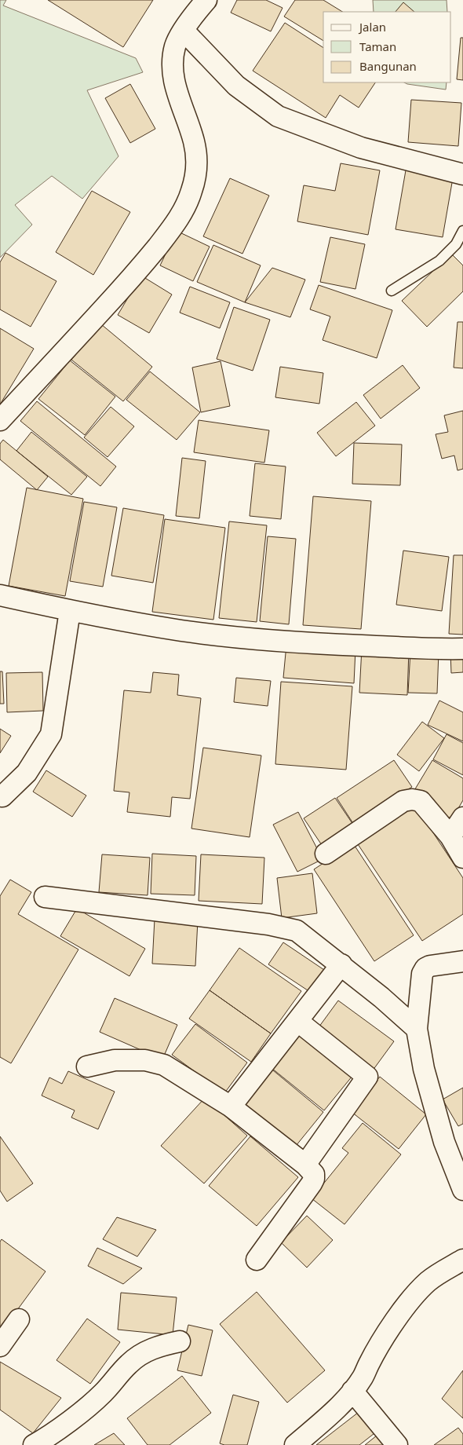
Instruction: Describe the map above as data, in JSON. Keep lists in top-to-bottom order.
{
  "legend": ["Jalan", "Taman", "Bangunan"]
}
